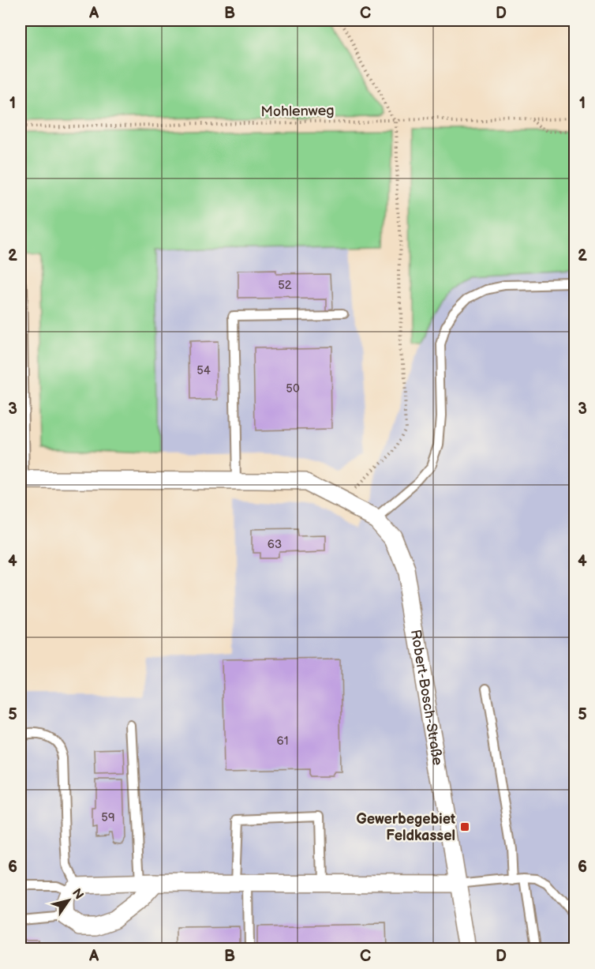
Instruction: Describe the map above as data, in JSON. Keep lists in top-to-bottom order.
{
  "streets": {
    "street": ["Robert-Bosch-Straße"],
    "path": ["Mohlenweg"]
  },
  "places": {
    "transit": ["Gewerbegebiet Feldkassel"]
  },
  "house_numbers": [
    "52",
    "54",
    "50",
    "63",
    "61",
    "59"
  ],
  "north": "top right",
  "grid": {
    "columns": [
      "A",
      "B",
      "C",
      "D"
    ],
    "rows": [
      "1",
      "2",
      "3",
      "4",
      "5",
      "6"
    ]
  }
}
